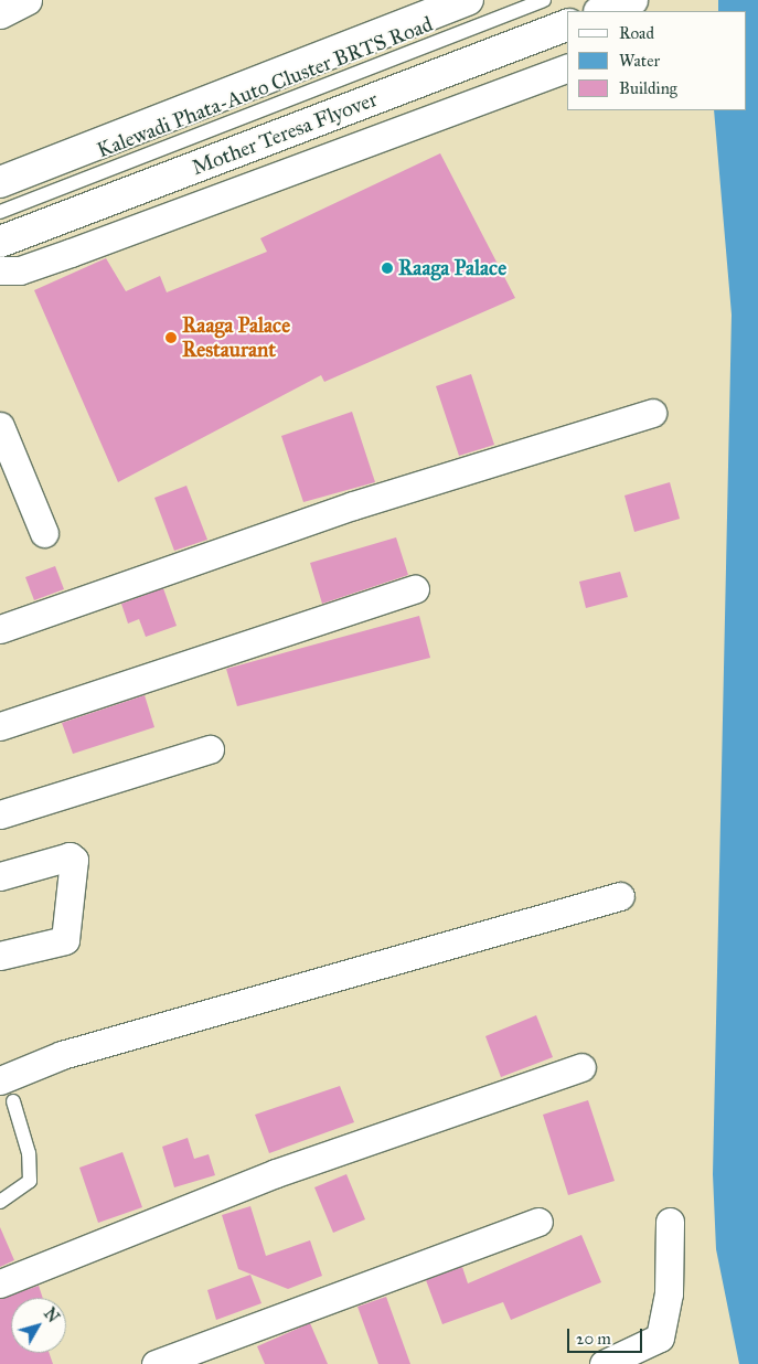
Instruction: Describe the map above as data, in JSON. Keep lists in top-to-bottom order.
{
  "streets": {
    "main road": ["Mother Teresa Flyover"],
    "lane": ["Kalewadi Phata-Auto Cluster BRTS Road"]
  },
  "places": ["Raaga Palace", "Raaga Palace Restaurant"],
  "legend": ["Road", "Water", "Building"],
  "scale_bar": "20 m",
  "north": "top right"
}
